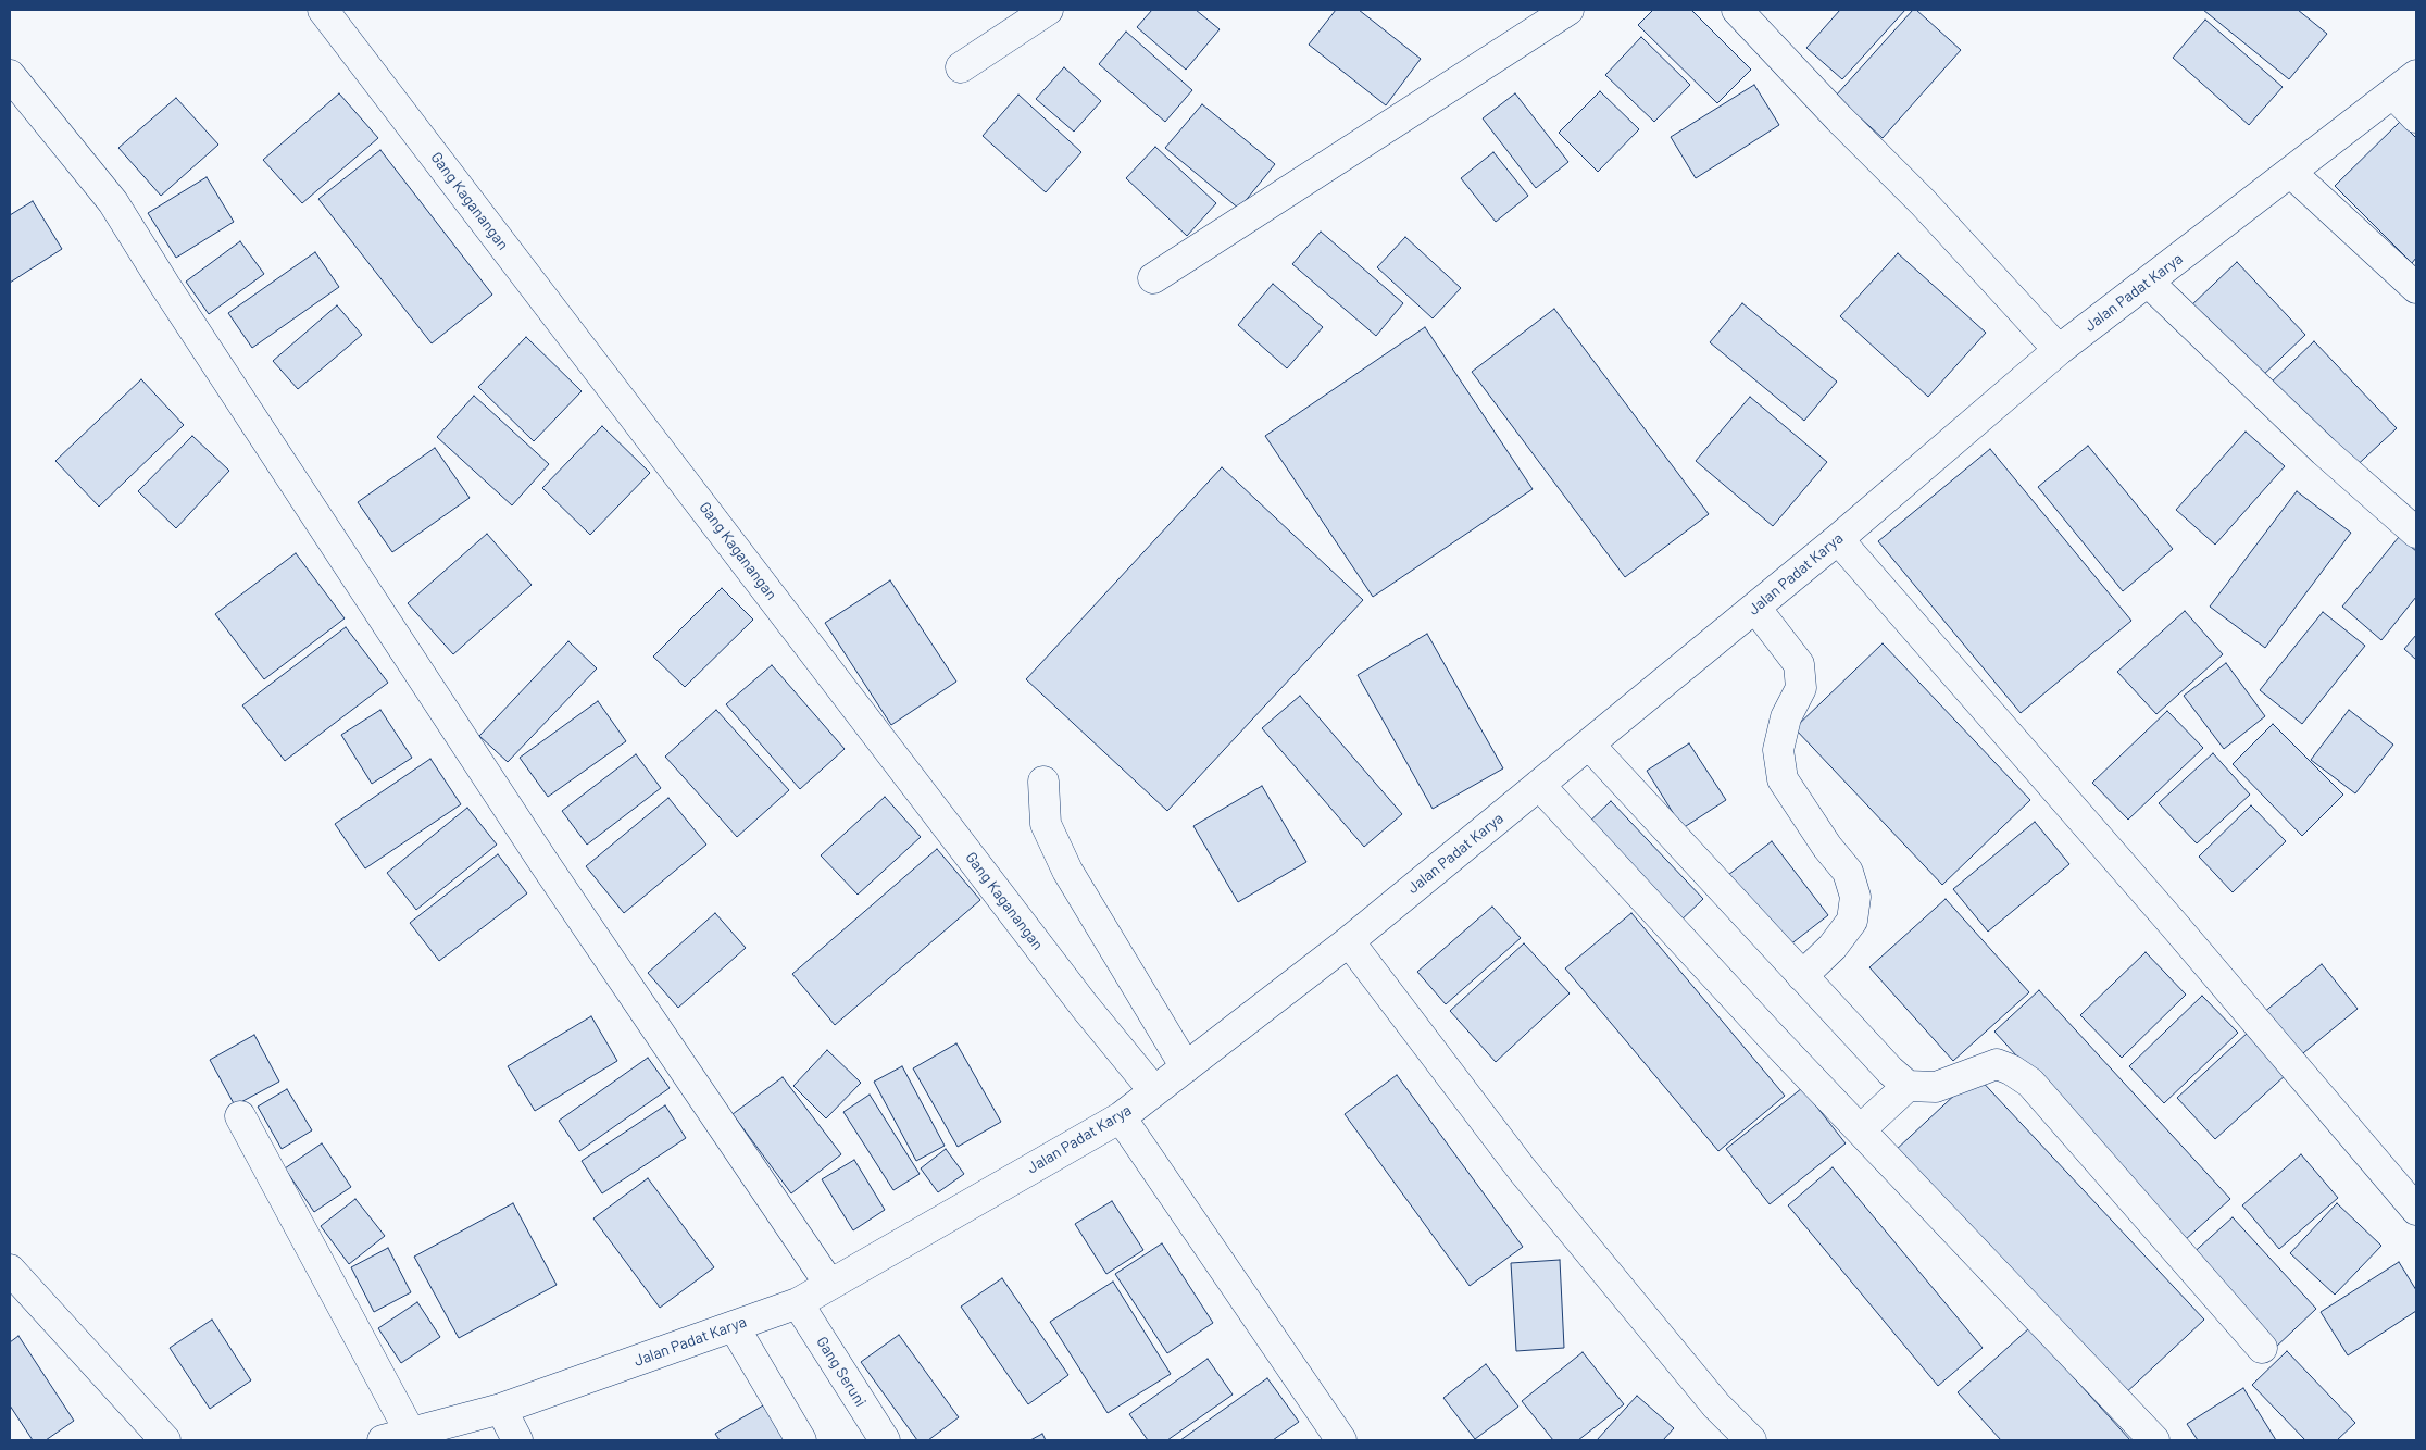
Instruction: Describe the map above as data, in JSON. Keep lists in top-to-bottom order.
{
  "streets": {
    "street": ["Gang Kaganangan", "Jalan Padat Karya", "Gang Seruni"]
  },
  "crossings": [
    ["Gang Kaganangan", "Jalan Padat Karya"],
    ["Jalan Padat Karya", "Gang Seruni"]
  ]
}
